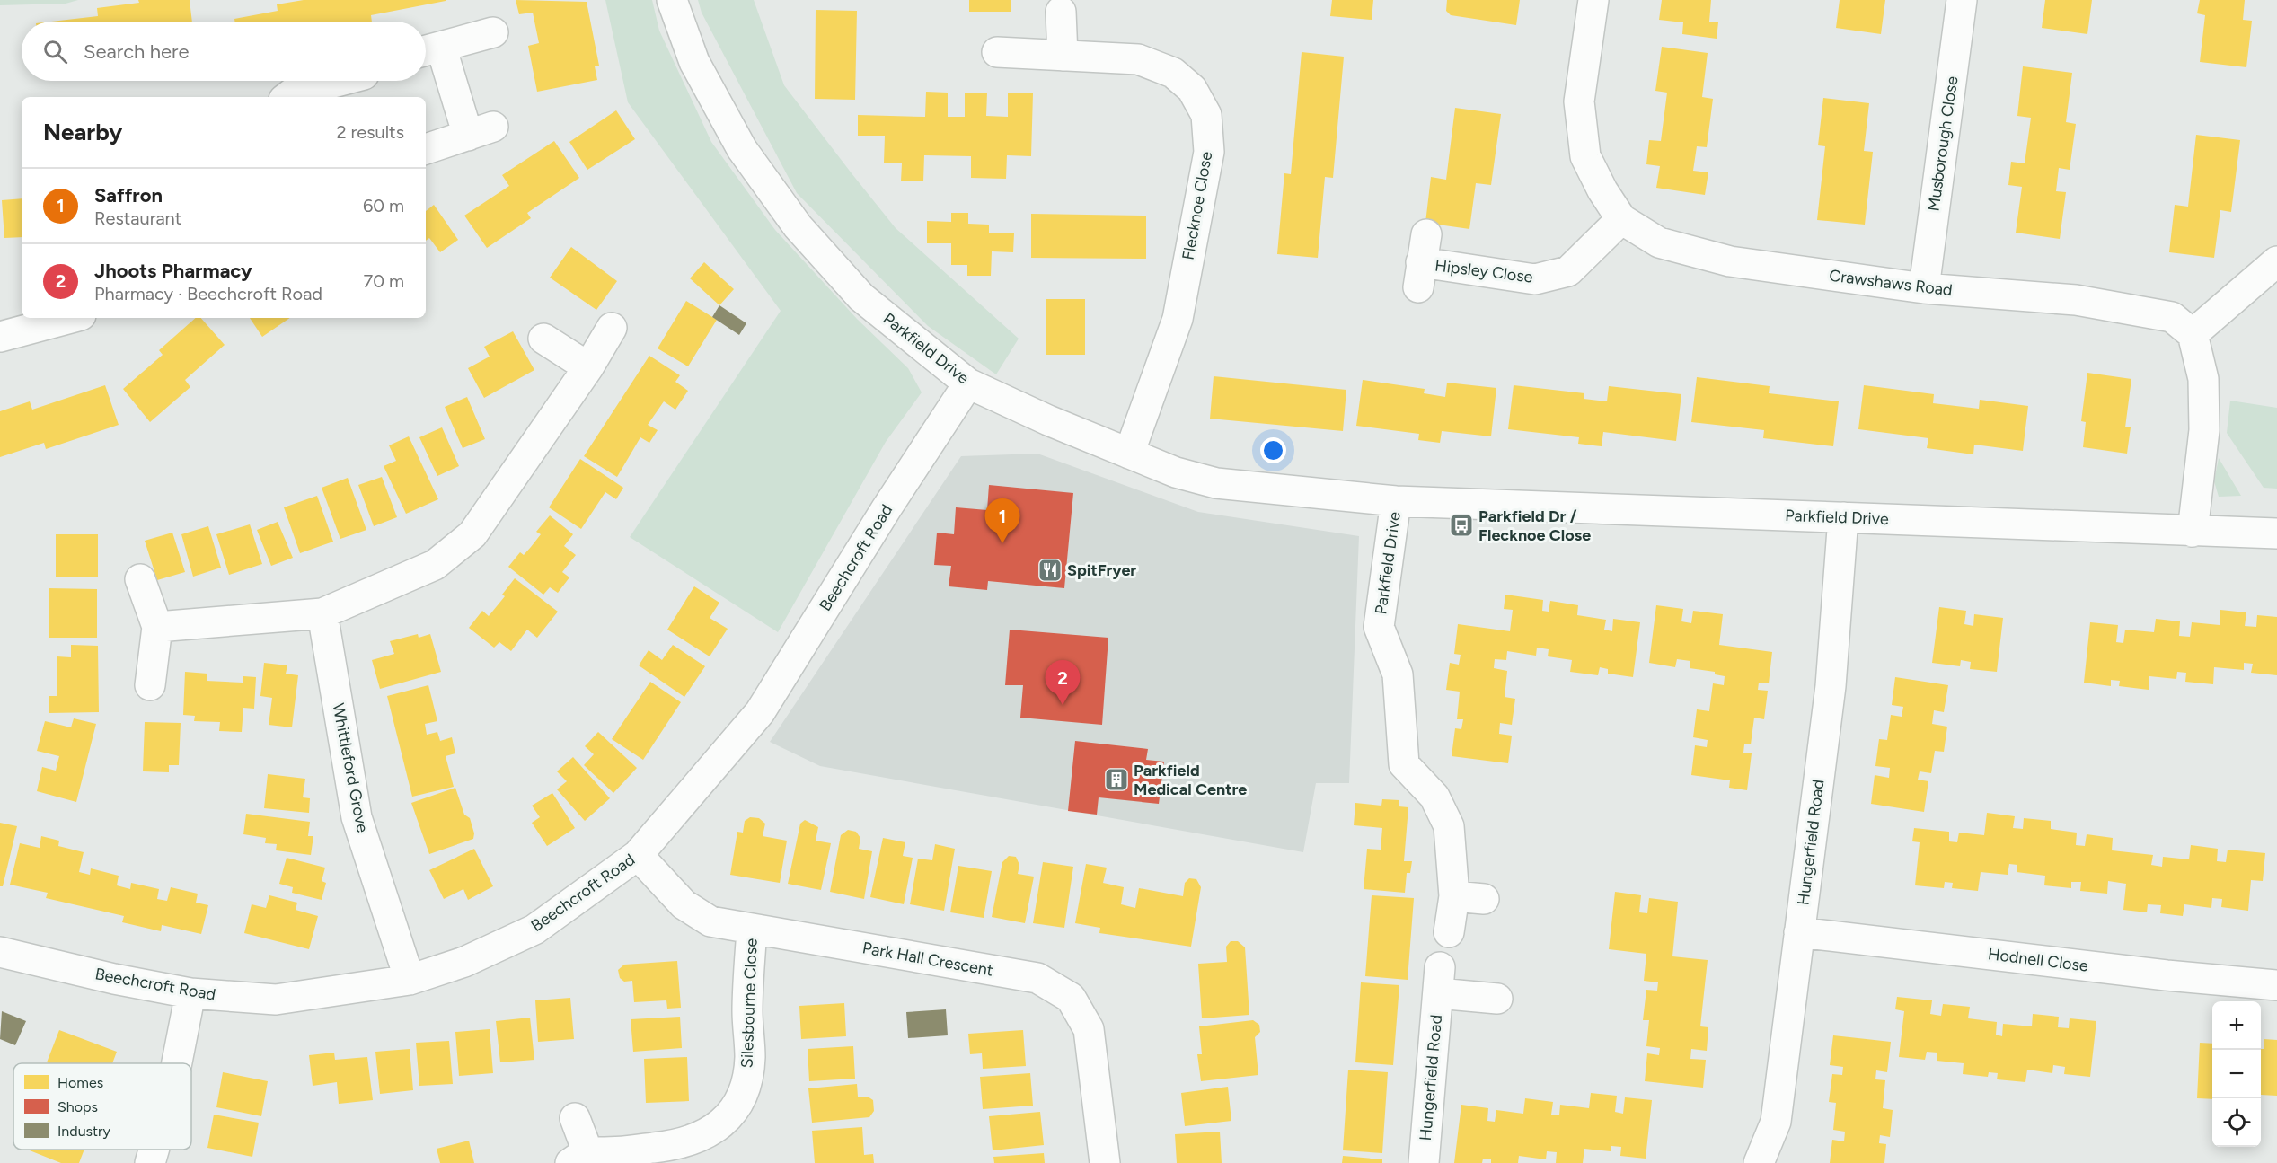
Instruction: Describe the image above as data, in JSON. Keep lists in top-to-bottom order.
{
  "streets": {
    "street": [
      "Musborough Close",
      "Flecknoe Close",
      "Hipsley Close",
      "Crawshaws Road",
      "Parkfield Drive",
      "Beechcroft Road",
      "Whittleford Grove",
      "Hungerfield Road",
      "Park Hall Crescent",
      "Hodnell Close",
      "Silesbourne Close"
    ]
  },
  "crossings": [
    ["Musborough Close", "Crawshaws Road"],
    ["Flecknoe Close", "Parkfield Drive"],
    ["Hipsley Close", "Crawshaws Road"],
    ["Parkfield Drive", "Beechcroft Road"],
    ["Parkfield Drive", "Hungerfield Road"],
    ["Beechcroft Road", "Whittleford Grove"],
    ["Beechcroft Road", "Park Hall Crescent"],
    ["Hungerfield Road", "Hodnell Close"],
    ["Park Hall Crescent", "Silesbourne Close"]
  ],
  "places": {
    "bus stop": ["Parkfield Dr / Flecknoe Close"],
    "restaurant": ["SpitFryer"],
    "building": ["Parkfield Medical Centre"]
  },
  "legend": ["Homes", "Shops", "Industry"],
  "page": {
    "search": "Search here",
    "heading": ["Nearby", "2 results"],
    "list": [
      {
        "mark": "1",
        "name": "Saffron",
        "note": "Restaurant",
        "value": "60 m"
      },
      {
        "mark": "2",
        "name": "Jhoots Pharmacy",
        "note": "Pharmacy · Beechcroft Road",
        "value": "70 m"
      }
    ],
    "pins": ["1", "2"],
    "map_buttons": ["+", "−"]
  }
}
